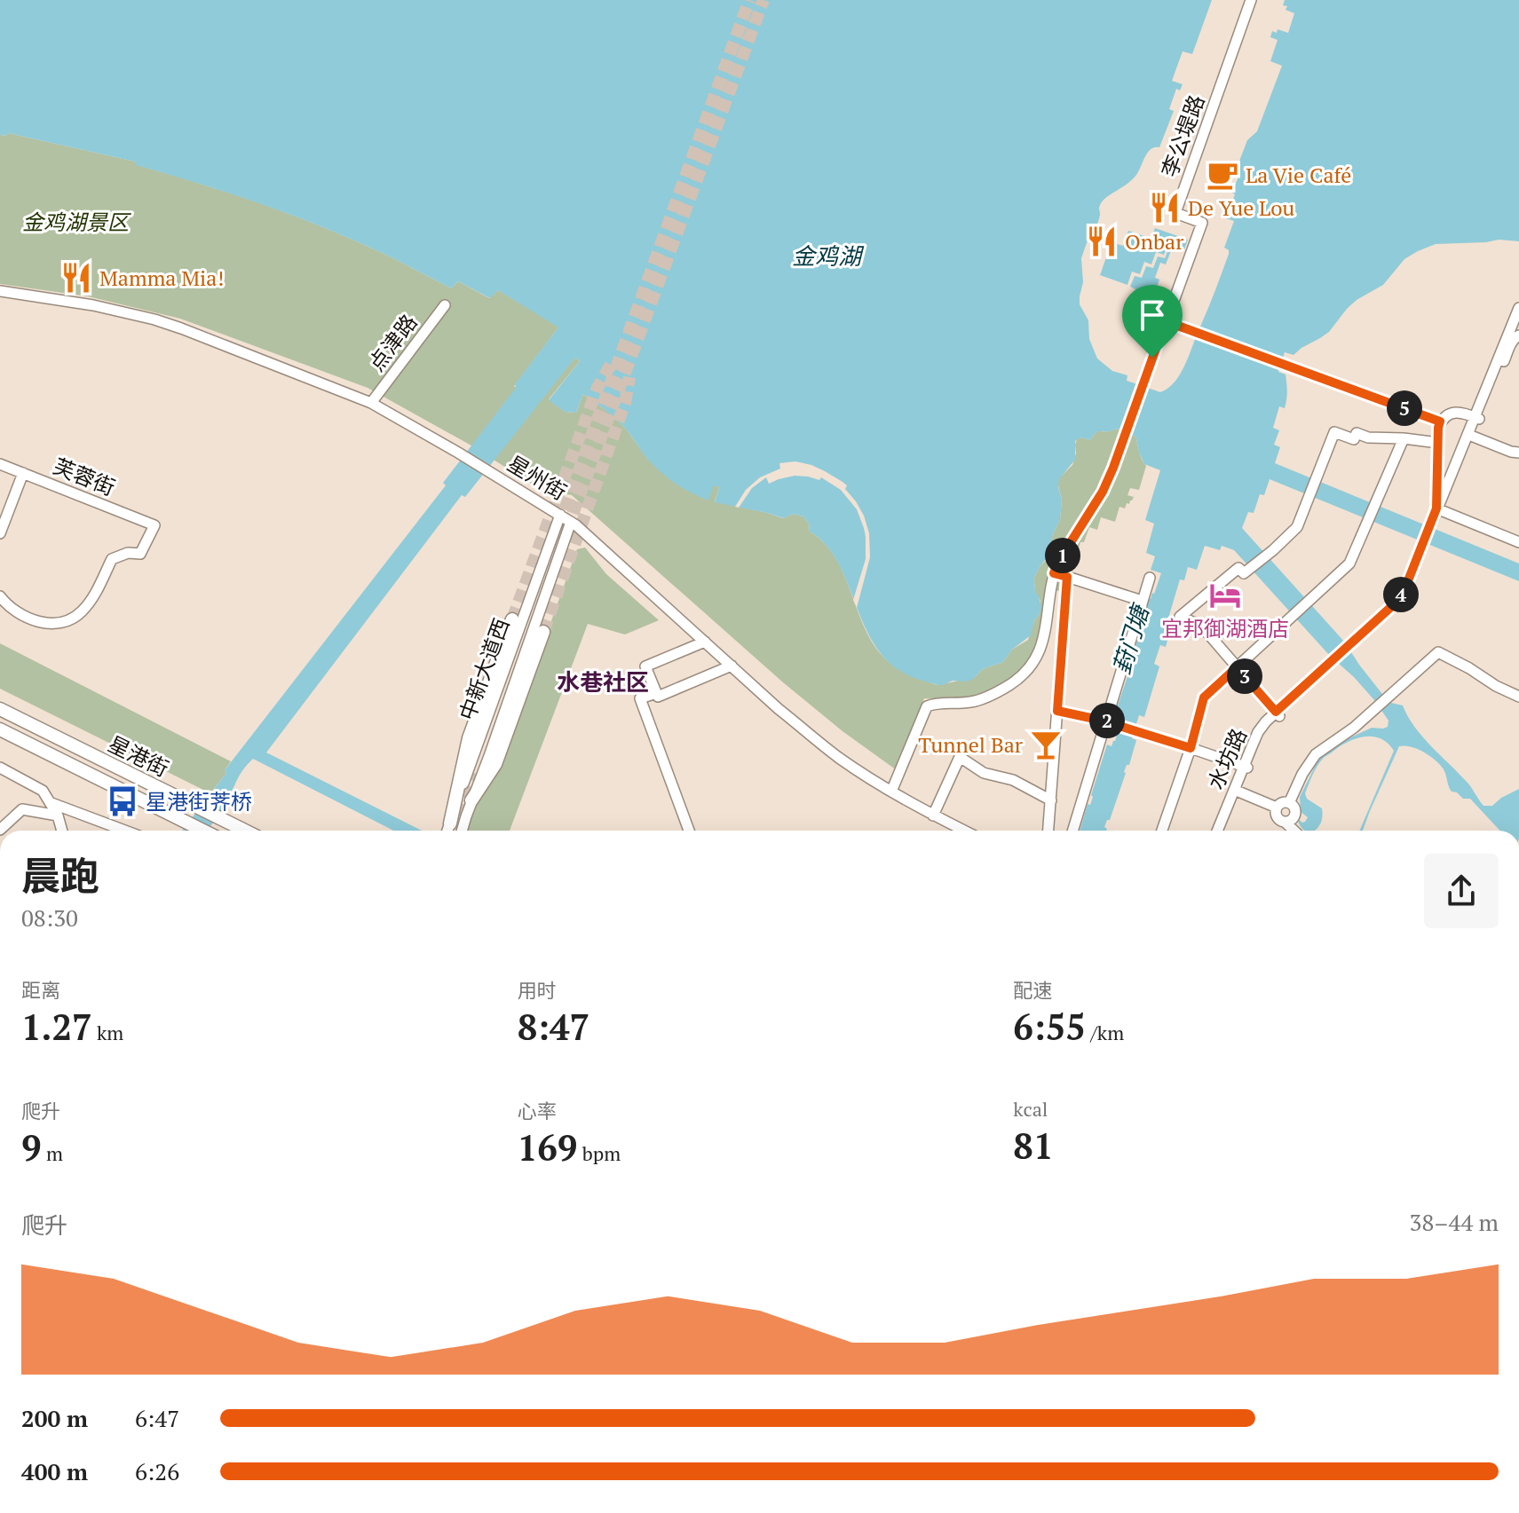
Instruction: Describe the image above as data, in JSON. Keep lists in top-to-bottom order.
{
  "streets": {
    "main road": ["星港街"],
    "street": [
      "李公堤路",
      "点津路",
      "芙蓉街",
      "星州街",
      "中新大道西",
      "水坊路"
    ]
  },
  "crossings": [
    ["李公堤路", "星州街"],
    ["点津路", "星州街"],
    ["星州街", "中新大道西"]
  ],
  "districts": ["水巷社区"],
  "water": ["金鸡湖", "葑门塘"],
  "parks": ["金鸡湖景区"],
  "places": {
    "cafe": ["La Vie Café"],
    "restaurant": ["De Yue Lou", "Onbar", "Mamma Mia!"],
    "hotel": ["宜邦御湖酒店"],
    "bar": ["Tunnel Bar"],
    "bus stop": ["星港街荠桥"]
  },
  "page": {
    "pins": [
      "5",
      "1",
      "4",
      "3",
      "2"
    ],
    "heading": ["晨跑", "08:30"],
    "stats": [
      ["距离", "1.27 km"],
      ["用时", "8:47"],
      ["配速", "6:55 /km"],
      ["爬升", "9 m"],
      ["心率", "169 bpm"],
      ["kcal", "81"]
    ],
    "chart": ["爬升", "38–44 m"],
    "list": [
      {
        "name": "200 m",
        "note": "6:47"
      },
      {
        "name": "400 m",
        "note": "6:26"
      }
    ]
  }
}
